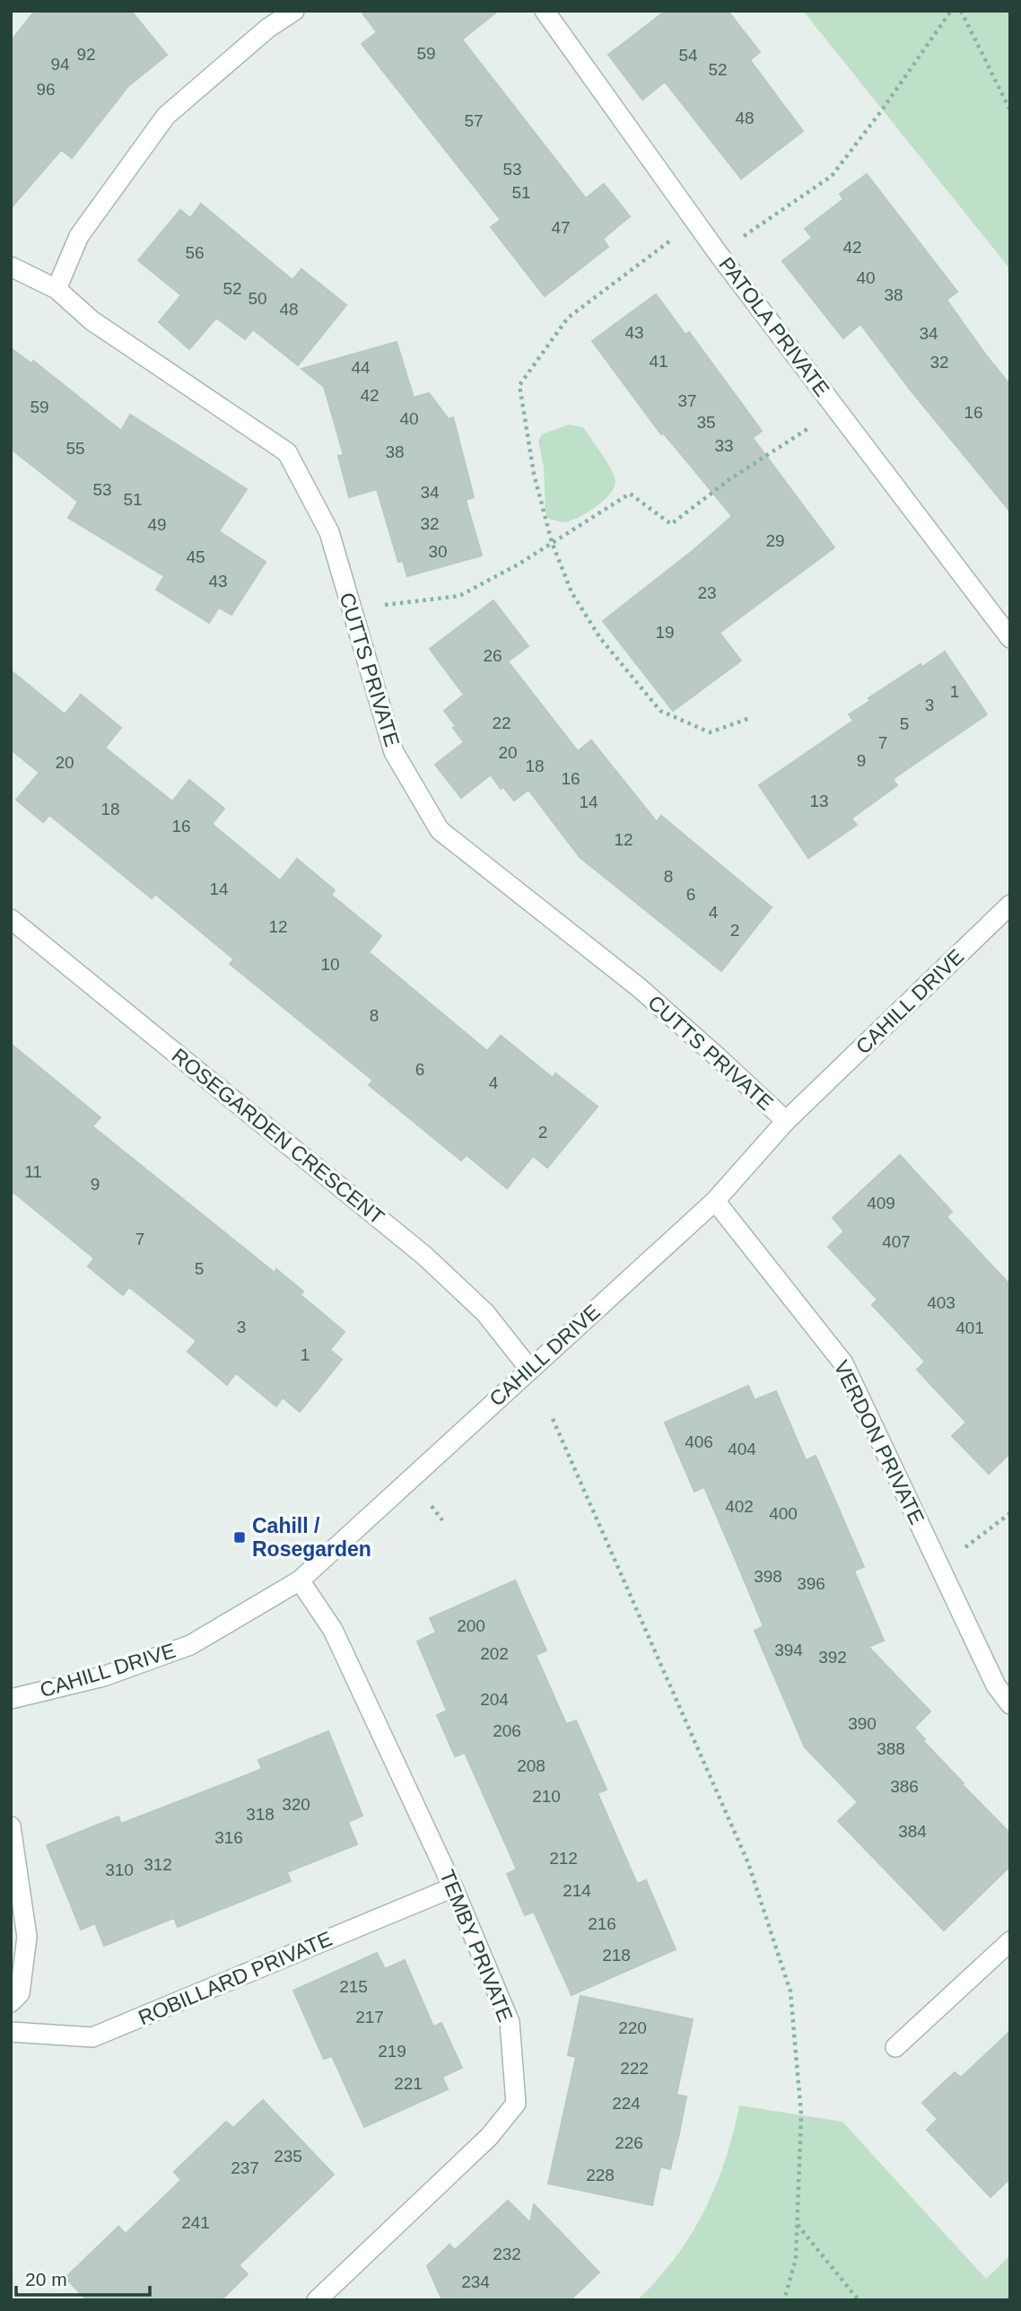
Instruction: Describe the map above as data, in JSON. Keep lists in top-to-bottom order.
{
  "streets": {
    "street": [
      "PATOLA PRIVATE",
      "CUTTS PRIVATE",
      "CAHILL DRIVE",
      "ROSEGARDEN CRESCENT",
      "VERDON PRIVATE",
      "TEMBY PRIVATE",
      "ROBILLARD PRIVATE"
    ]
  },
  "crossings": [
    ["CUTTS PRIVATE", "CAHILL DRIVE"],
    ["CAHILL DRIVE", "ROSEGARDEN CRESCENT"],
    ["CAHILL DRIVE", "VERDON PRIVATE"],
    ["CAHILL DRIVE", "TEMBY PRIVATE"],
    ["TEMBY PRIVATE", "ROBILLARD PRIVATE"]
  ],
  "places": {
    "transit": ["Cahill / Rosegarden"]
  },
  "house_numbers": [
    "59",
    "92",
    "54",
    "94",
    "52",
    "96",
    "48",
    "57",
    "53",
    "51",
    "47",
    "42",
    "56",
    "40",
    "52",
    "38",
    "50",
    "48",
    "43",
    "34",
    "41",
    "32",
    "44",
    "42",
    "37",
    "59",
    "16",
    "40",
    "35",
    "33",
    "55",
    "38",
    "53",
    "34",
    "51",
    "32",
    "49",
    "29",
    "30",
    "45",
    "43",
    "23",
    "19",
    "26",
    "1",
    "3",
    "22",
    "5",
    "7",
    "20",
    "9",
    "20",
    "18",
    "16",
    "13",
    "14",
    "18",
    "16",
    "12",
    "8",
    "14",
    "6",
    "4",
    "12",
    "2",
    "10",
    "8",
    "6",
    "4",
    "2",
    "11",
    "9",
    "409",
    "7",
    "407",
    "5",
    "403",
    "3",
    "401",
    "1",
    "406",
    "404",
    "402",
    "400",
    "398",
    "396",
    "200",
    "394",
    "202",
    "392",
    "204",
    "390",
    "206",
    "388",
    "208",
    "386",
    "210",
    "320",
    "318",
    "384",
    "316",
    "212",
    "312",
    "310",
    "214",
    "216",
    "218",
    "215",
    "217",
    "220",
    "219",
    "222",
    "221",
    "224",
    "226",
    "235",
    "237",
    "228",
    "241",
    "232",
    "234"
  ],
  "scale_bar": "20 m"
}
